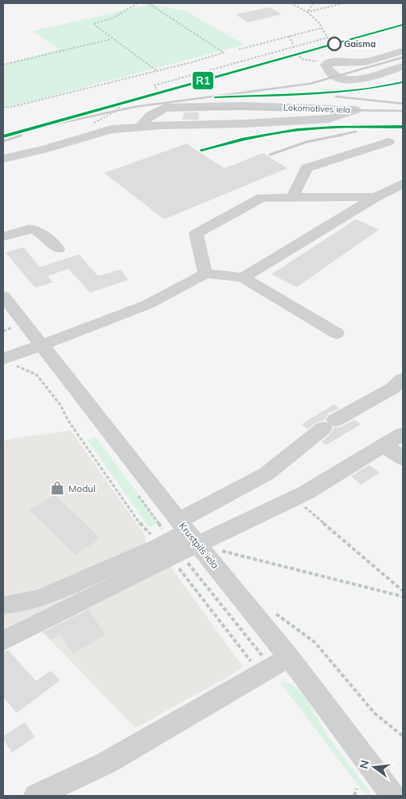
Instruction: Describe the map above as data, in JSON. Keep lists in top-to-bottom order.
{
  "streets": {
    "street": ["Lokomotīves iela", "Krustpils iela"]
  },
  "places": {
    "other": ["Gaisma"],
    "shop": ["Modul"]
  },
  "lines": ["transit line R1"],
  "north": "left"
}
